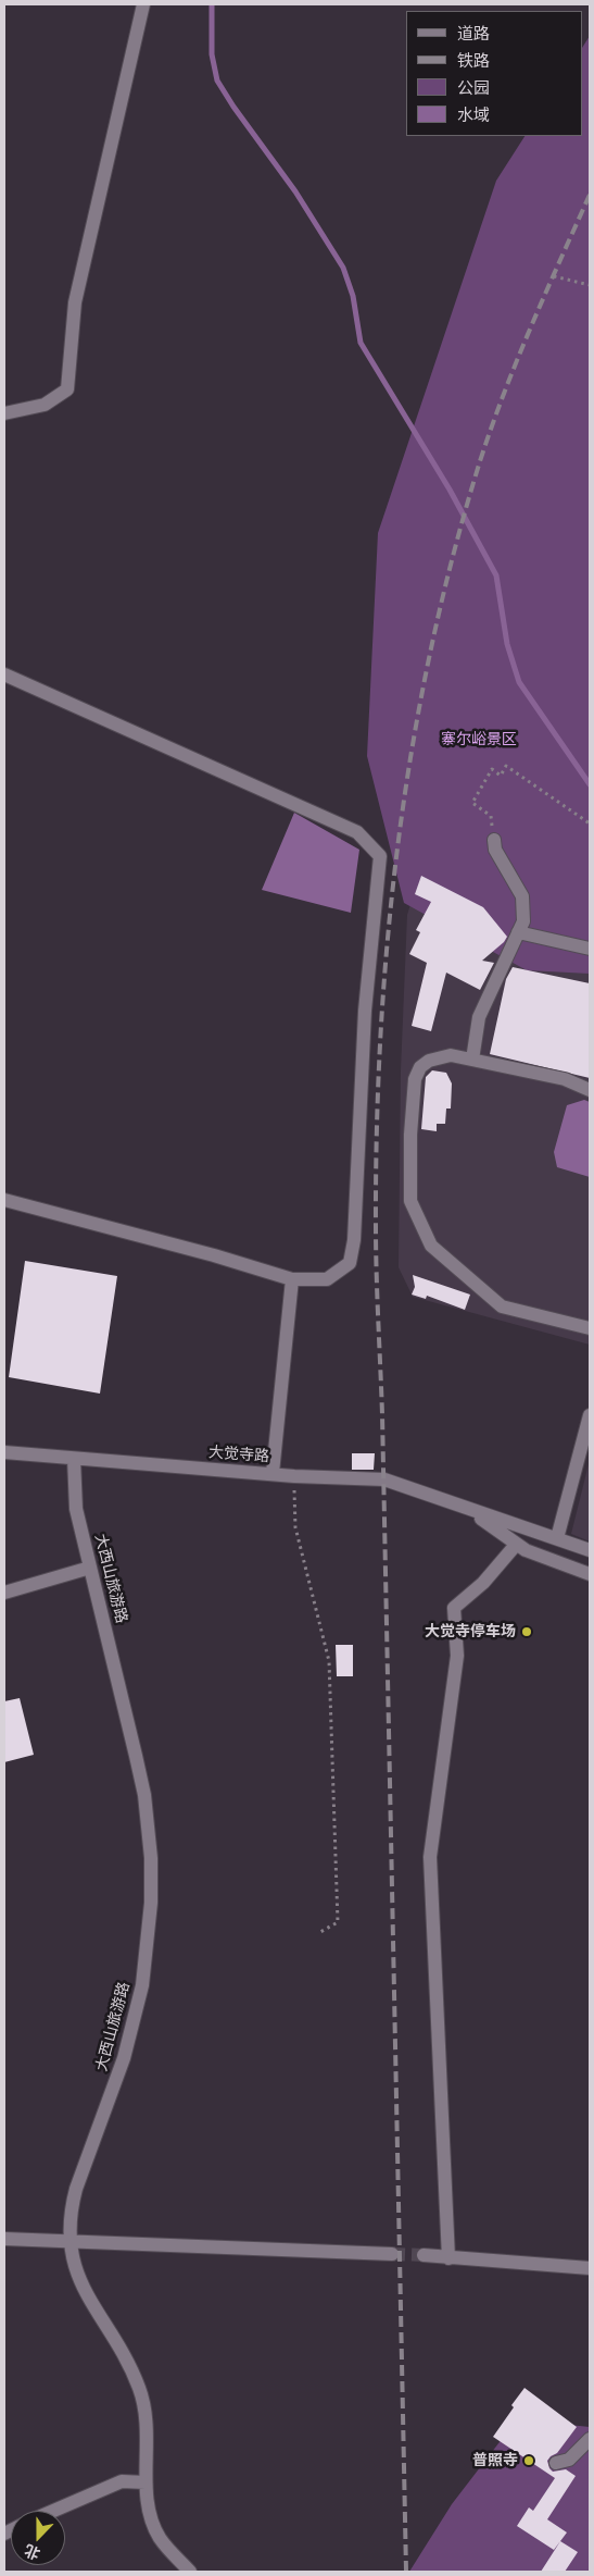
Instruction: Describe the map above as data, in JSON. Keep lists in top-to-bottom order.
{
  "streets": {
    "street": ["大觉寺路", "大西山旅游路"]
  },
  "crossings": [
    ["大觉寺路", "大西山旅游路"]
  ],
  "parks": ["寨尔峪景区"],
  "places": ["大觉寺停车场", "普照寺"],
  "legend": [
    "道路",
    "铁路",
    "公园",
    "水域"
  ],
  "north": "bottom"
}
